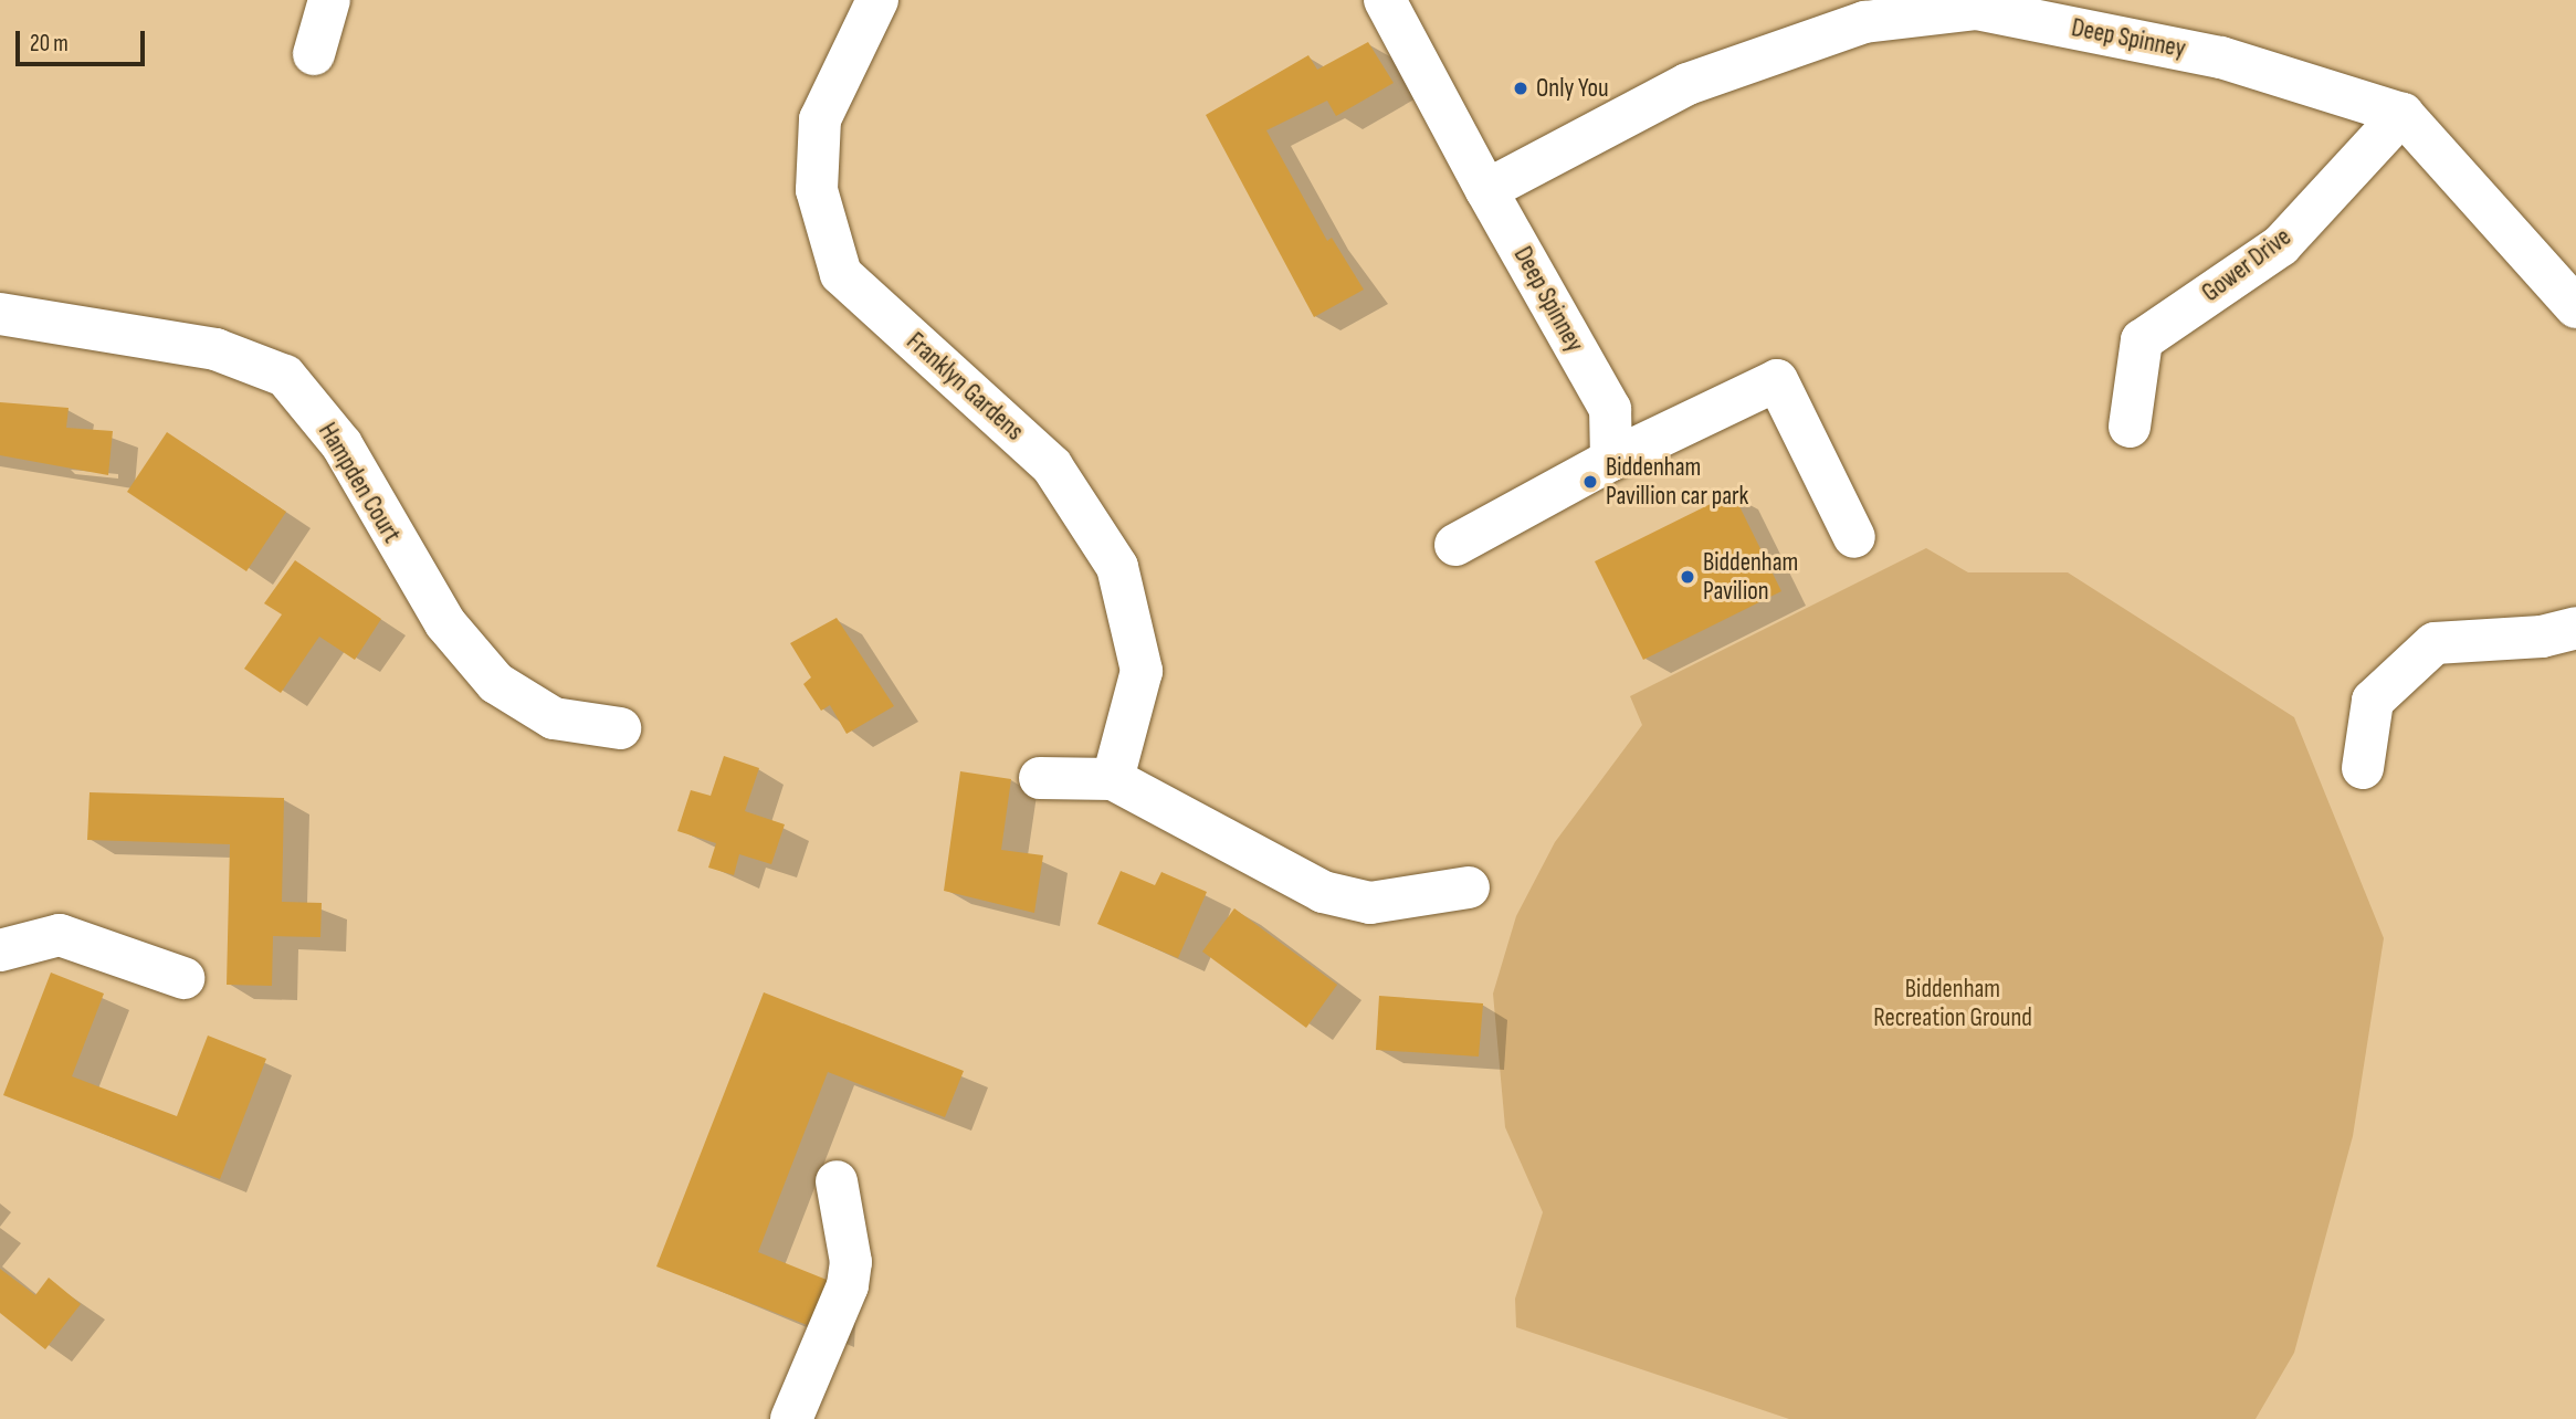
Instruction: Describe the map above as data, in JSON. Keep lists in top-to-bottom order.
{
  "streets": {
    "street": [
      "Deep Spinney",
      "Gower Drive",
      "Franklyn Gardens",
      "Hampden Court"
    ]
  },
  "crossings": [
    ["Deep Spinney", "Gower Drive"]
  ],
  "parks": ["Biddenham Recreation Ground"],
  "places": ["Only You", "Biddenham Pavillion car park", "Biddenham Pavilion"],
  "scale_bar": "20 m"
}
